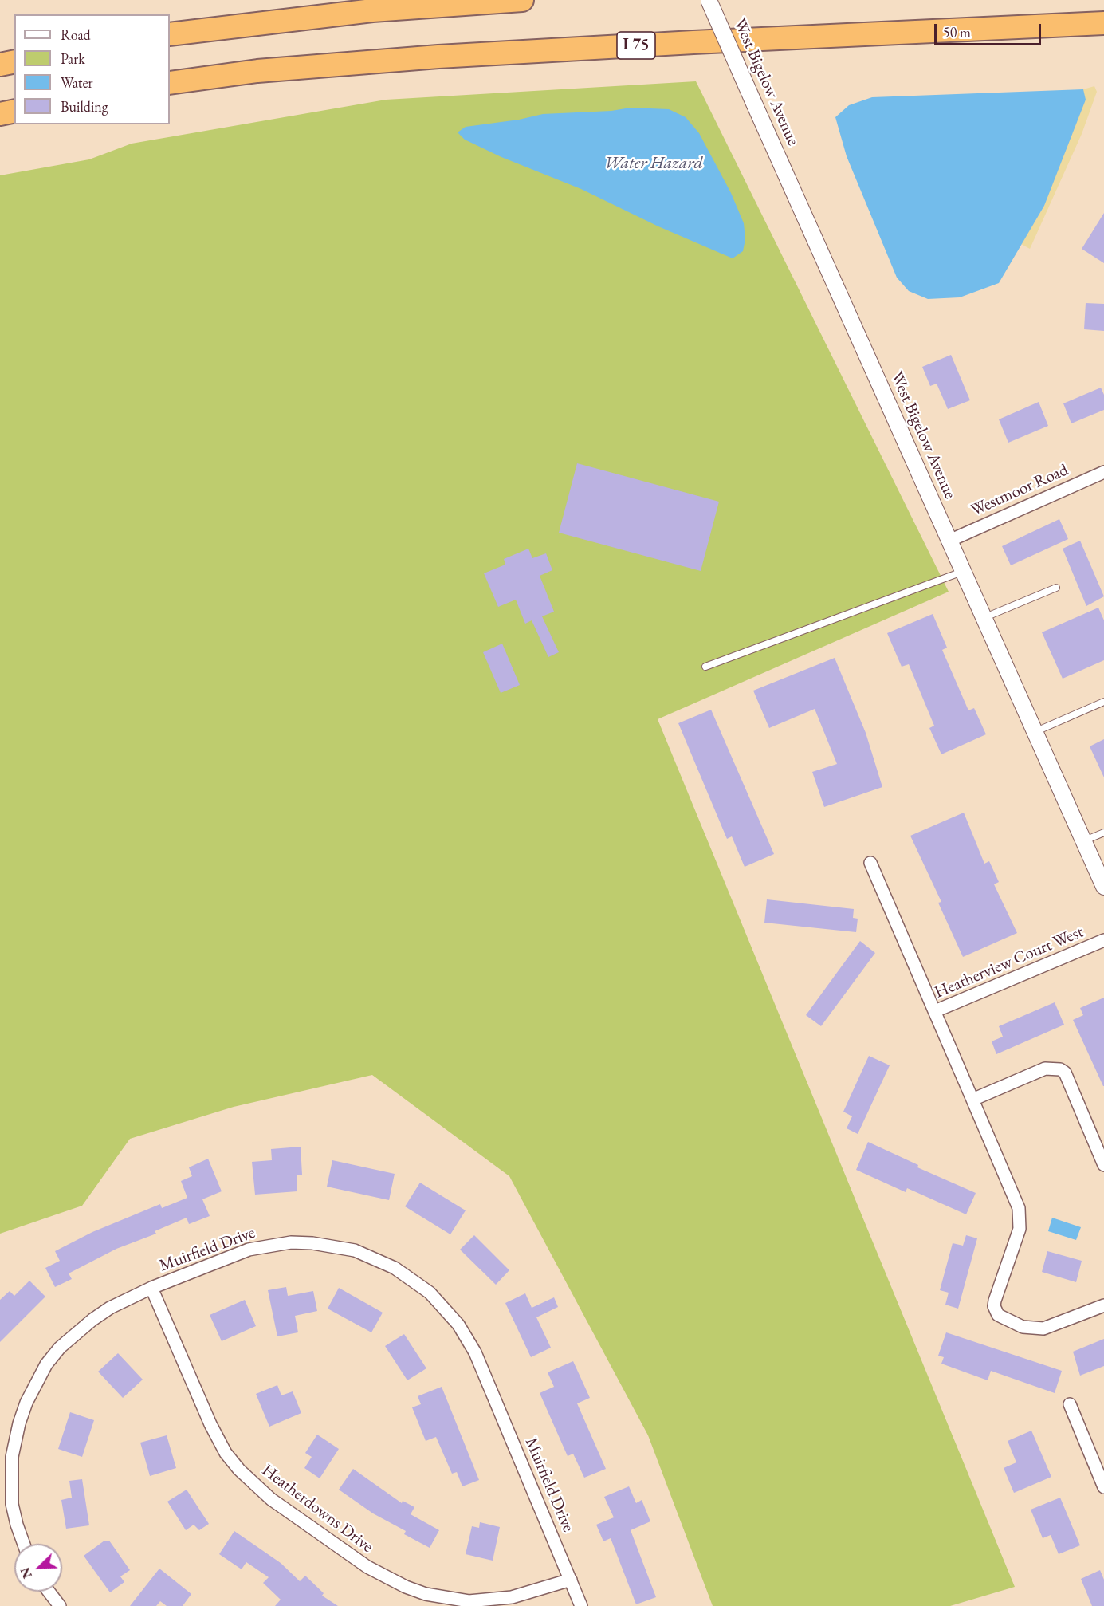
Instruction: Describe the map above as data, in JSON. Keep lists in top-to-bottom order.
{
  "streets": {
    "highway": ["I 75"],
    "street": [
      "West Bigelow Avenue",
      "Westmoor Road",
      "Heatherview Court West",
      "Muirfield Drive",
      "Heatherdowns Drive"
    ]
  },
  "crossings": [
    ["West Bigelow Avenue", "Westmoor Road"],
    ["Muirfield Drive", "Heatherdowns Drive"]
  ],
  "water": ["Water Hazard"],
  "legend": [
    "Road",
    "Park",
    "Water",
    "Building"
  ],
  "scale_bar": "50 m",
  "north": "bottom left"
}
